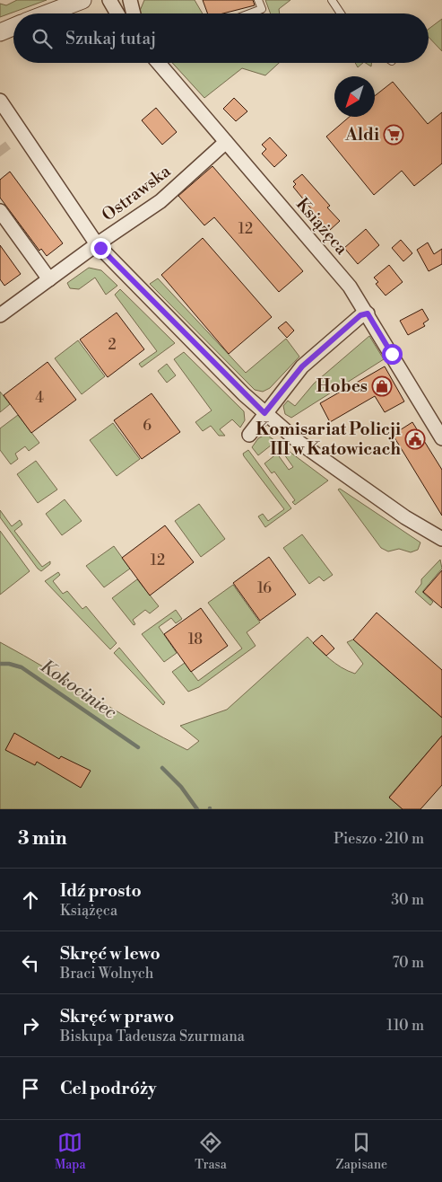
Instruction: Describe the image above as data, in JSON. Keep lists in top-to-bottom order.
{
  "streets": {
    "street": ["Ostrawska", "Książęca"]
  },
  "crossings": [
    ["Ostrawska", "Książęca"]
  ],
  "water": ["Kokociniec"],
  "places": {
    "supermarket": ["Aldi"],
    "shop": ["Hobes"],
    "public building": ["Komisariat Policji III w Katowicach"]
  },
  "house_numbers": [
    "12",
    "2",
    "4",
    "6",
    "12",
    "16",
    "18"
  ],
  "north": "bottom left",
  "page": {
    "search": "Szukaj tutaj",
    "heading": ["3 min", "Pieszo · 210 m"],
    "list": [
      ["Idź prosto", "Książęca", "30 m"],
      ["Skręć w lewo", "Braci Wolnych", "70 m"],
      ["Skręć w prawo", "Biskupa Tadeusza Szurmana", "110 m"],
      "Cel podróży"
    ],
    "nav": ["Mapa", "Trasa", "Zapisane"]
  }
}
